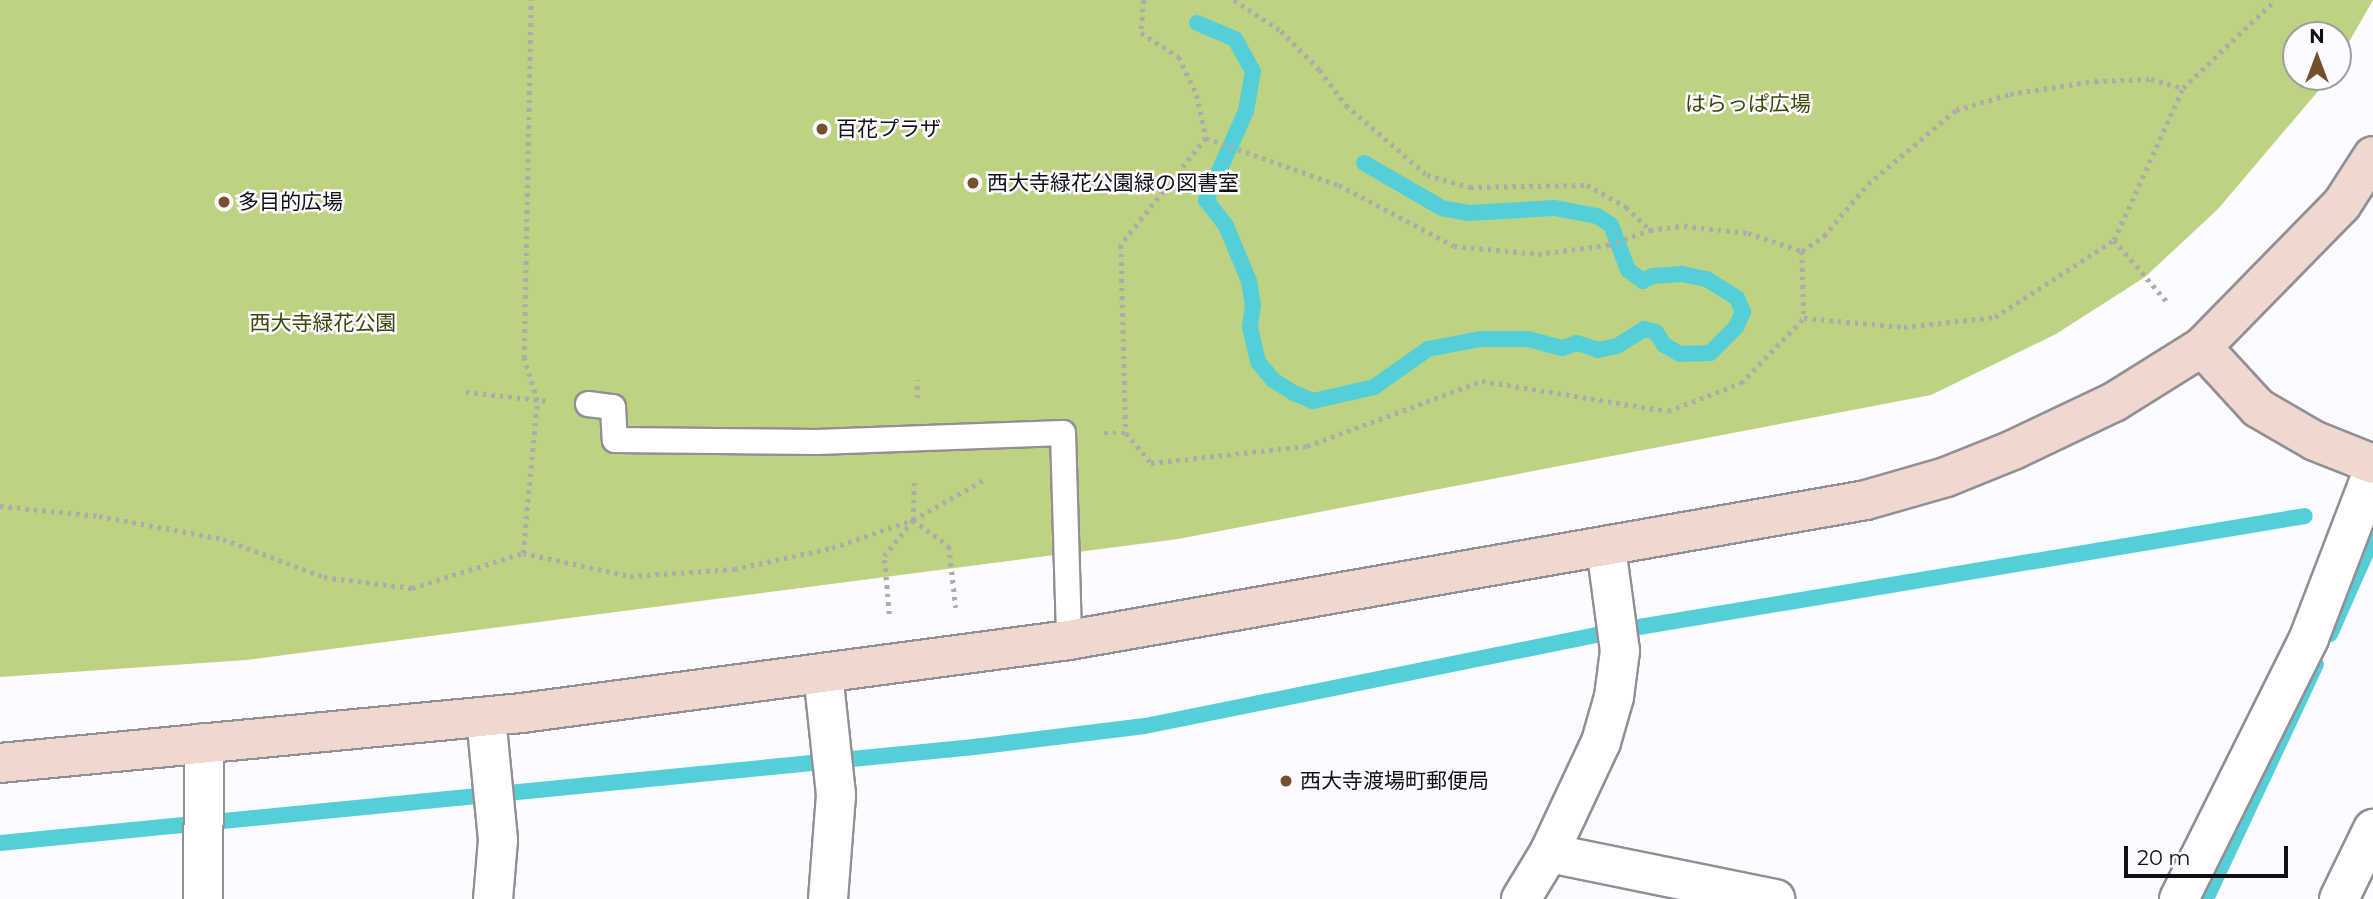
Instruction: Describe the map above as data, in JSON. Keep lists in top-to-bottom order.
{
  "parks": ["はらっぱ広場", "西大寺緑花公園"],
  "places": [
    "百花プラザ",
    "西大寺緑花公園緑の図書室",
    "多目的広場",
    "西大寺渡場町郵便局"
  ],
  "scale_bar": "20 m",
  "north": "top"
}
